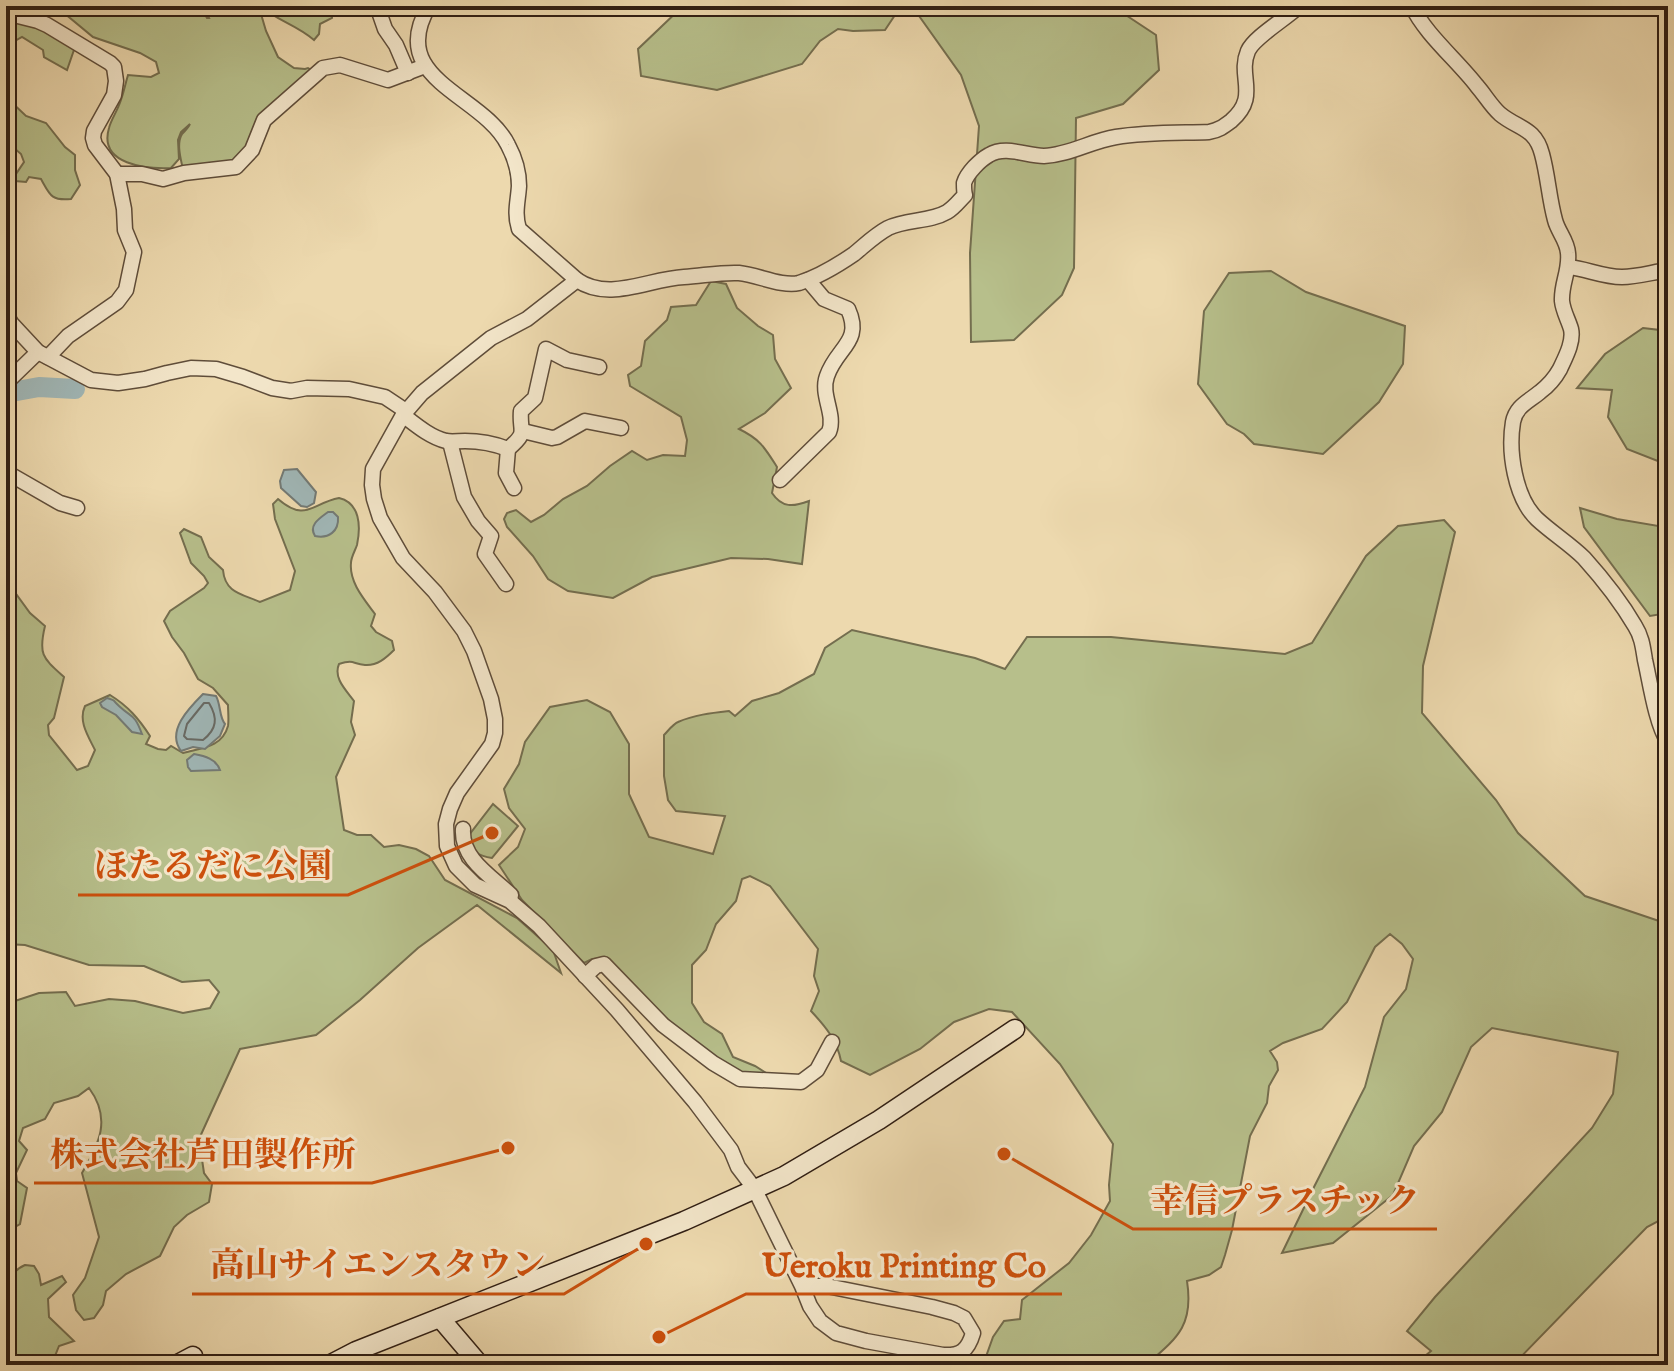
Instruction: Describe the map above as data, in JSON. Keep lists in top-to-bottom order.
{
  "places": [
    "ほたるだに公園",
    "株式会社芦田製作所",
    "幸信プラスチック",
    "高山サイエンスタウン",
    "Ueroku Printing Co"
  ]
}
